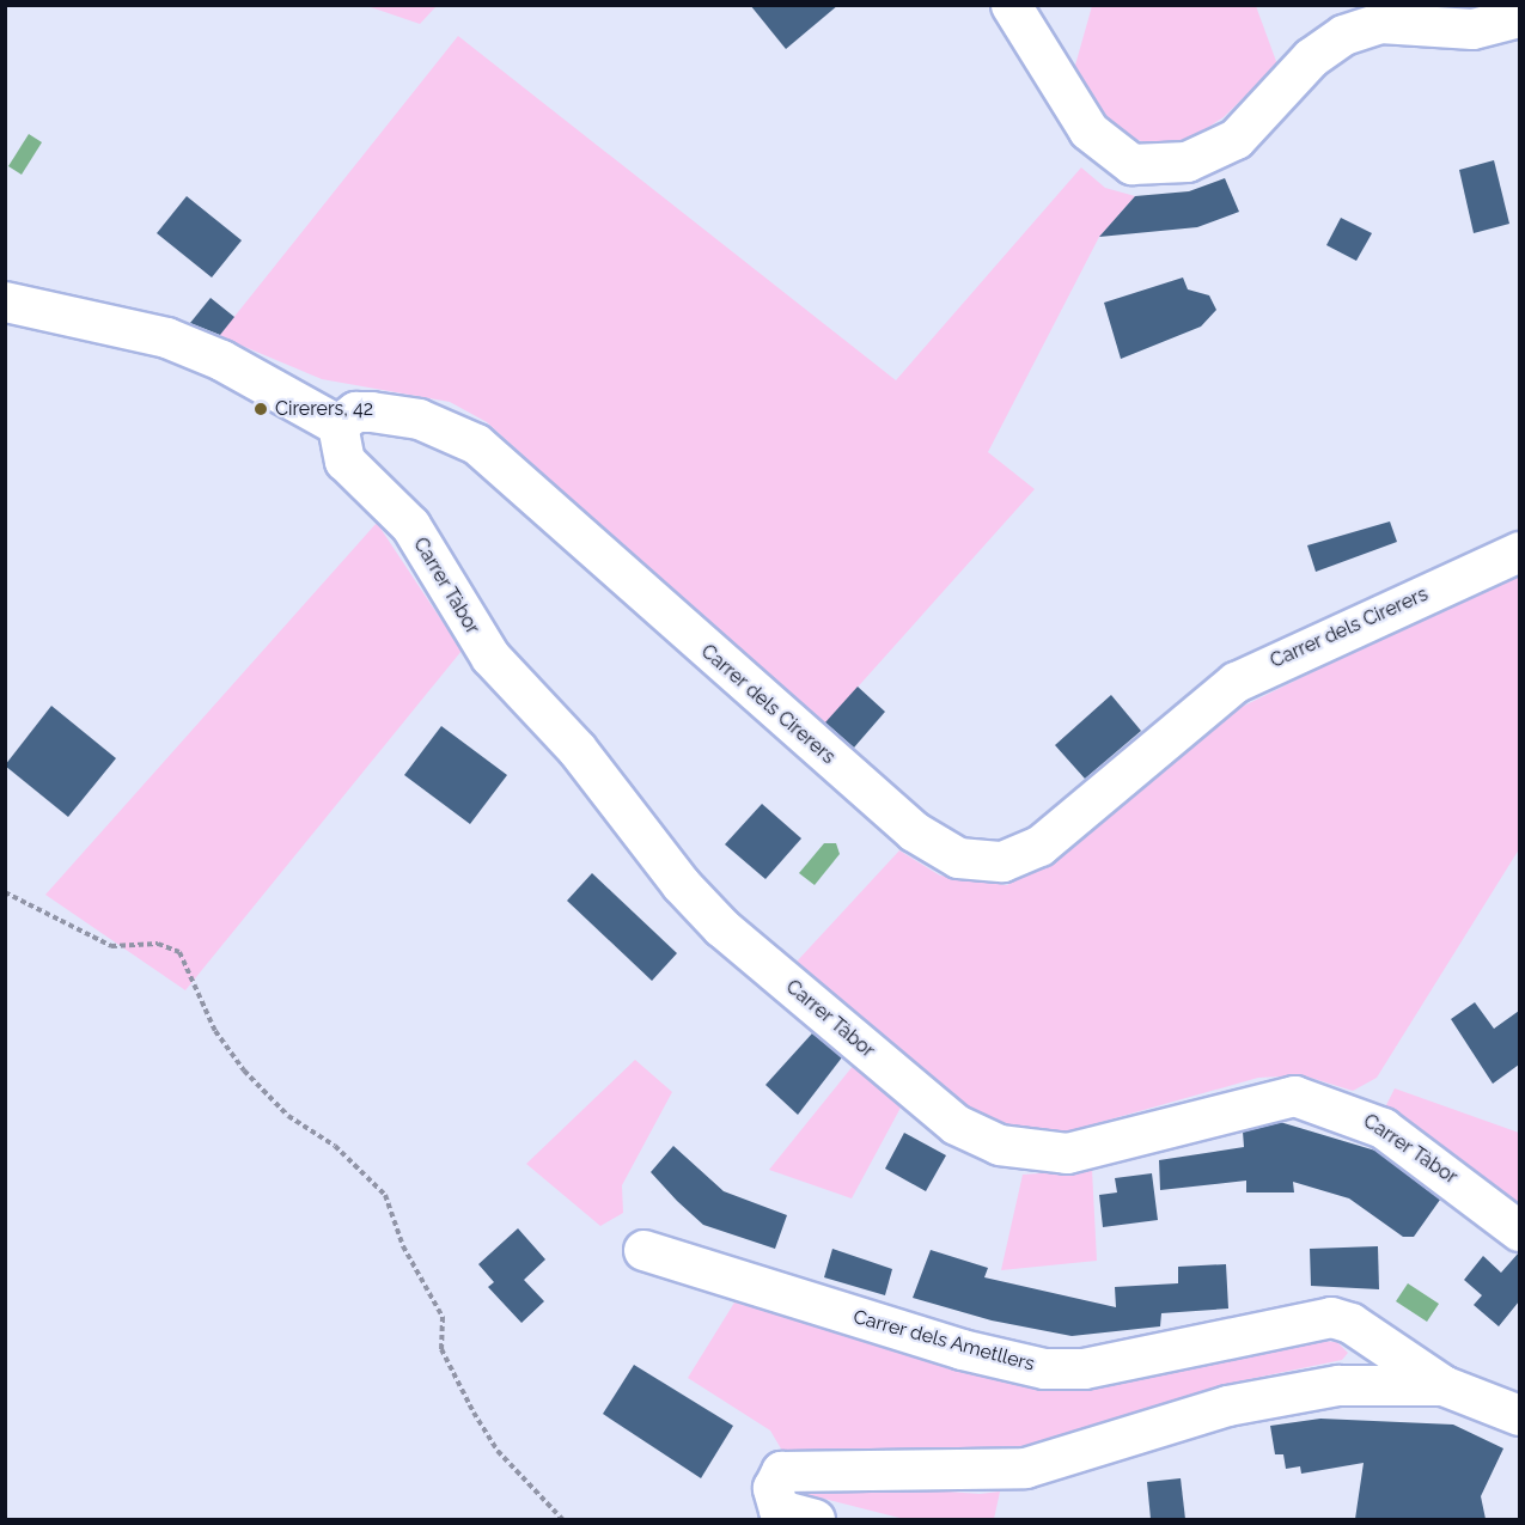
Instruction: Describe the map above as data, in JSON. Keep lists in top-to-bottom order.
{
  "streets": {
    "street": ["Carrer Tàbor", "Carrer dels Cirerers", "Carrer dels Ametllers"]
  },
  "crossings": [
    ["Carrer Tàbor", "Carrer dels Cirerers"]
  ],
  "places": ["Cirerers, 42"]
}
